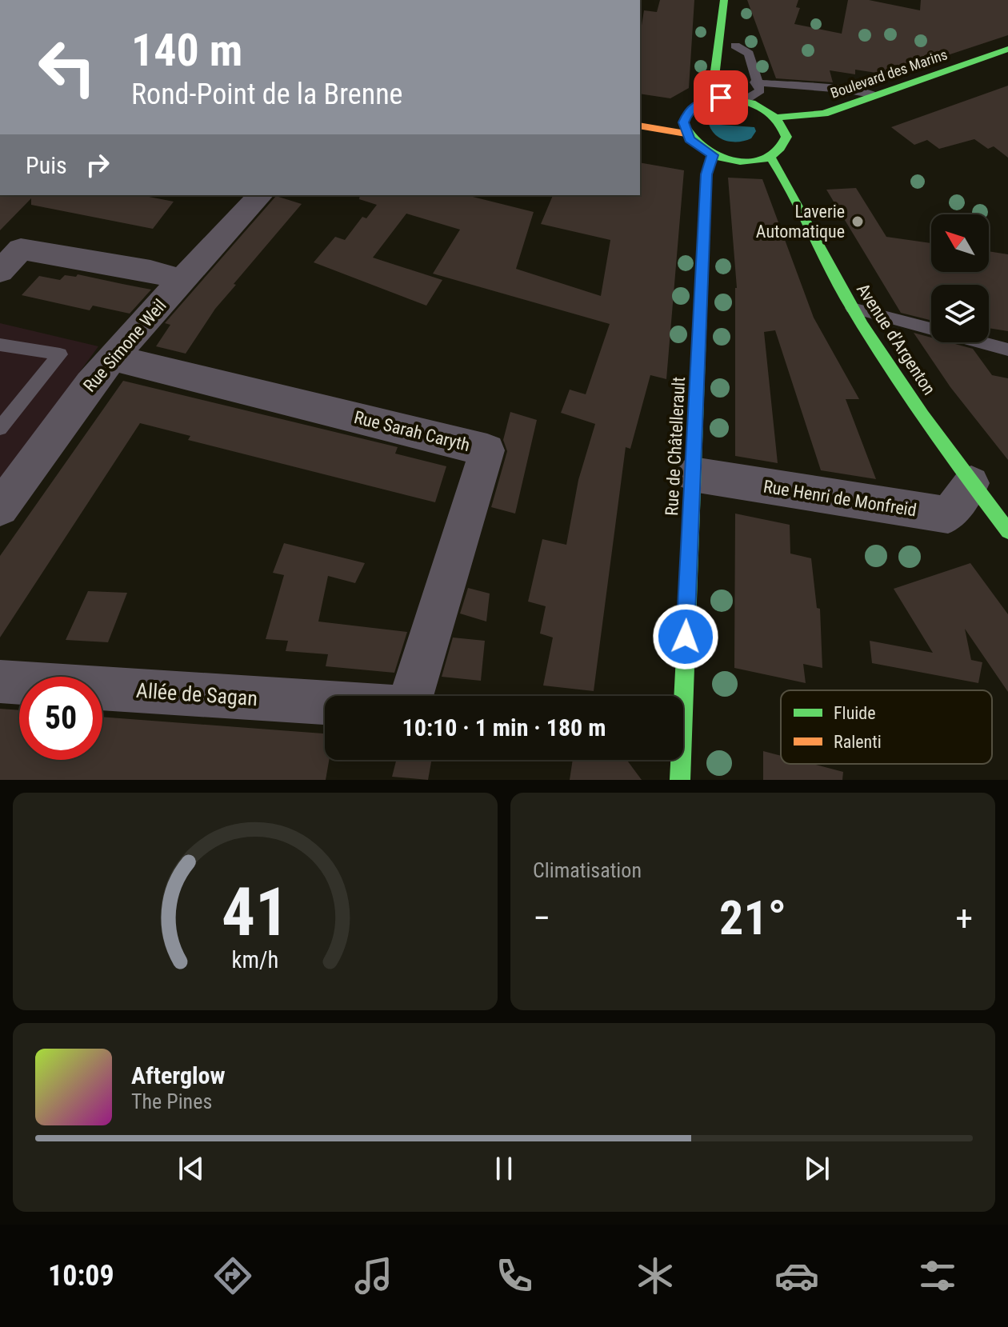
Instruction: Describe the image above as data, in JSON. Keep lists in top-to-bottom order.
{
  "streets": {
    "main road": ["Boulevard des Marins", "Avenue d'Argenton", "Rue de Châtellerault"],
    "street": [
      "Rue Simone Weil",
      "Rue Sarah Caryth",
      "Rue Henri de Monfreid",
      "Allée de Sagan"
    ]
  },
  "crossings": [
    ["Boulevard des Marins", "Avenue d'Argenton"],
    ["Boulevard des Marins", "Rue de Châtellerault"],
    ["Avenue d'Argenton", "Rue de Châtellerault"],
    ["Avenue d'Argenton", "Rue Henri de Monfreid"],
    ["Rue Simone Weil", "Rue Sarah Caryth"],
    ["Rue de Châtellerault", "Rue Henri de Monfreid"]
  ],
  "places": ["Laverie Automatique"],
  "legend": ["Fluide", "Ralenti"],
  "north": "top left",
  "page": {
    "turn": ["140 m", "Rond-Point de la Brenne"],
    "then": "Puis",
    "limit": "50",
    "trip": "10:10 · 1 min · 180 m",
    "tile": "Climatisation",
    "heat": ["−", "21°", "+"],
    "song": ["Afterglow", "The Pines"],
    "tabs": "10:09",
    "gauge": ["41", "km/h"]
  }
}
